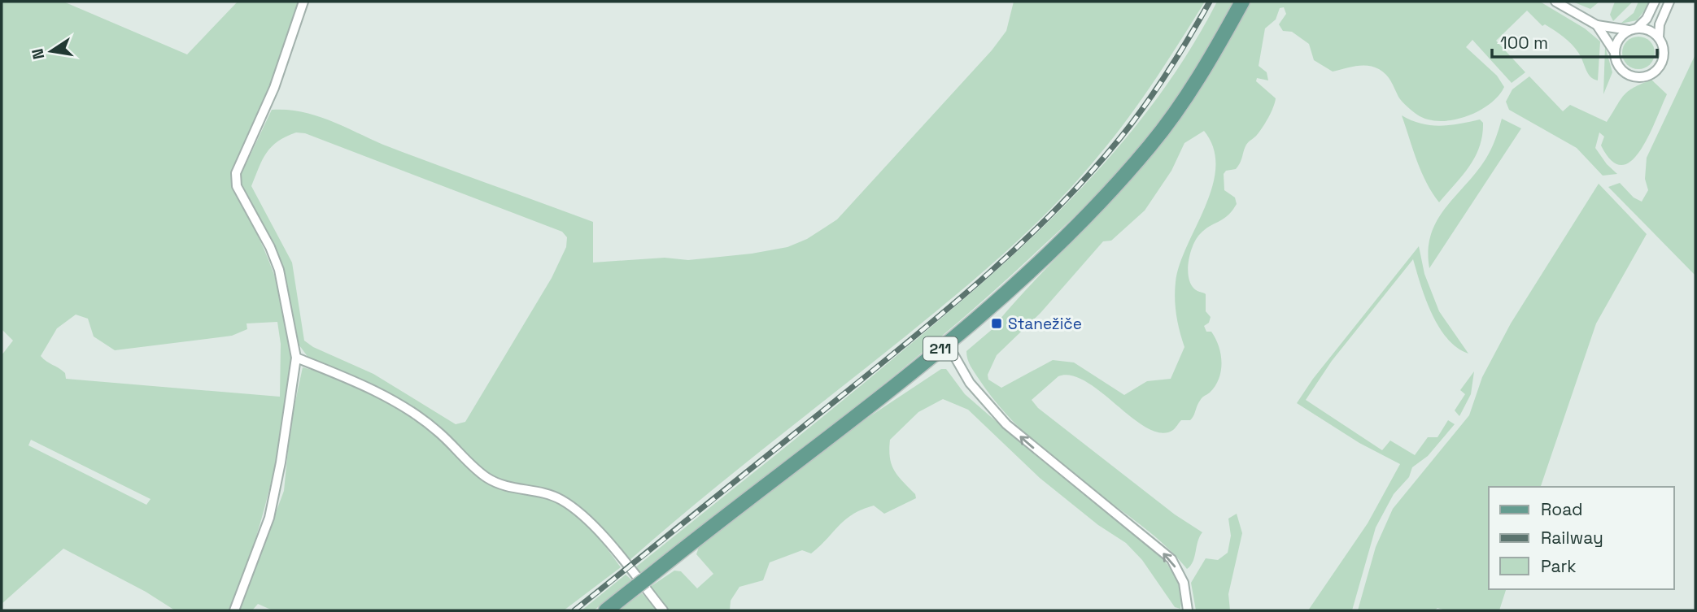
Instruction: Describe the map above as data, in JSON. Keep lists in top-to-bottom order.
{
  "streets": {
    "main road": ["211"]
  },
  "places": {
    "transit": ["Stanežiče"]
  },
  "legend": ["Road", "Railway", "Park"],
  "scale_bar": "100 m",
  "north": "left"
}
